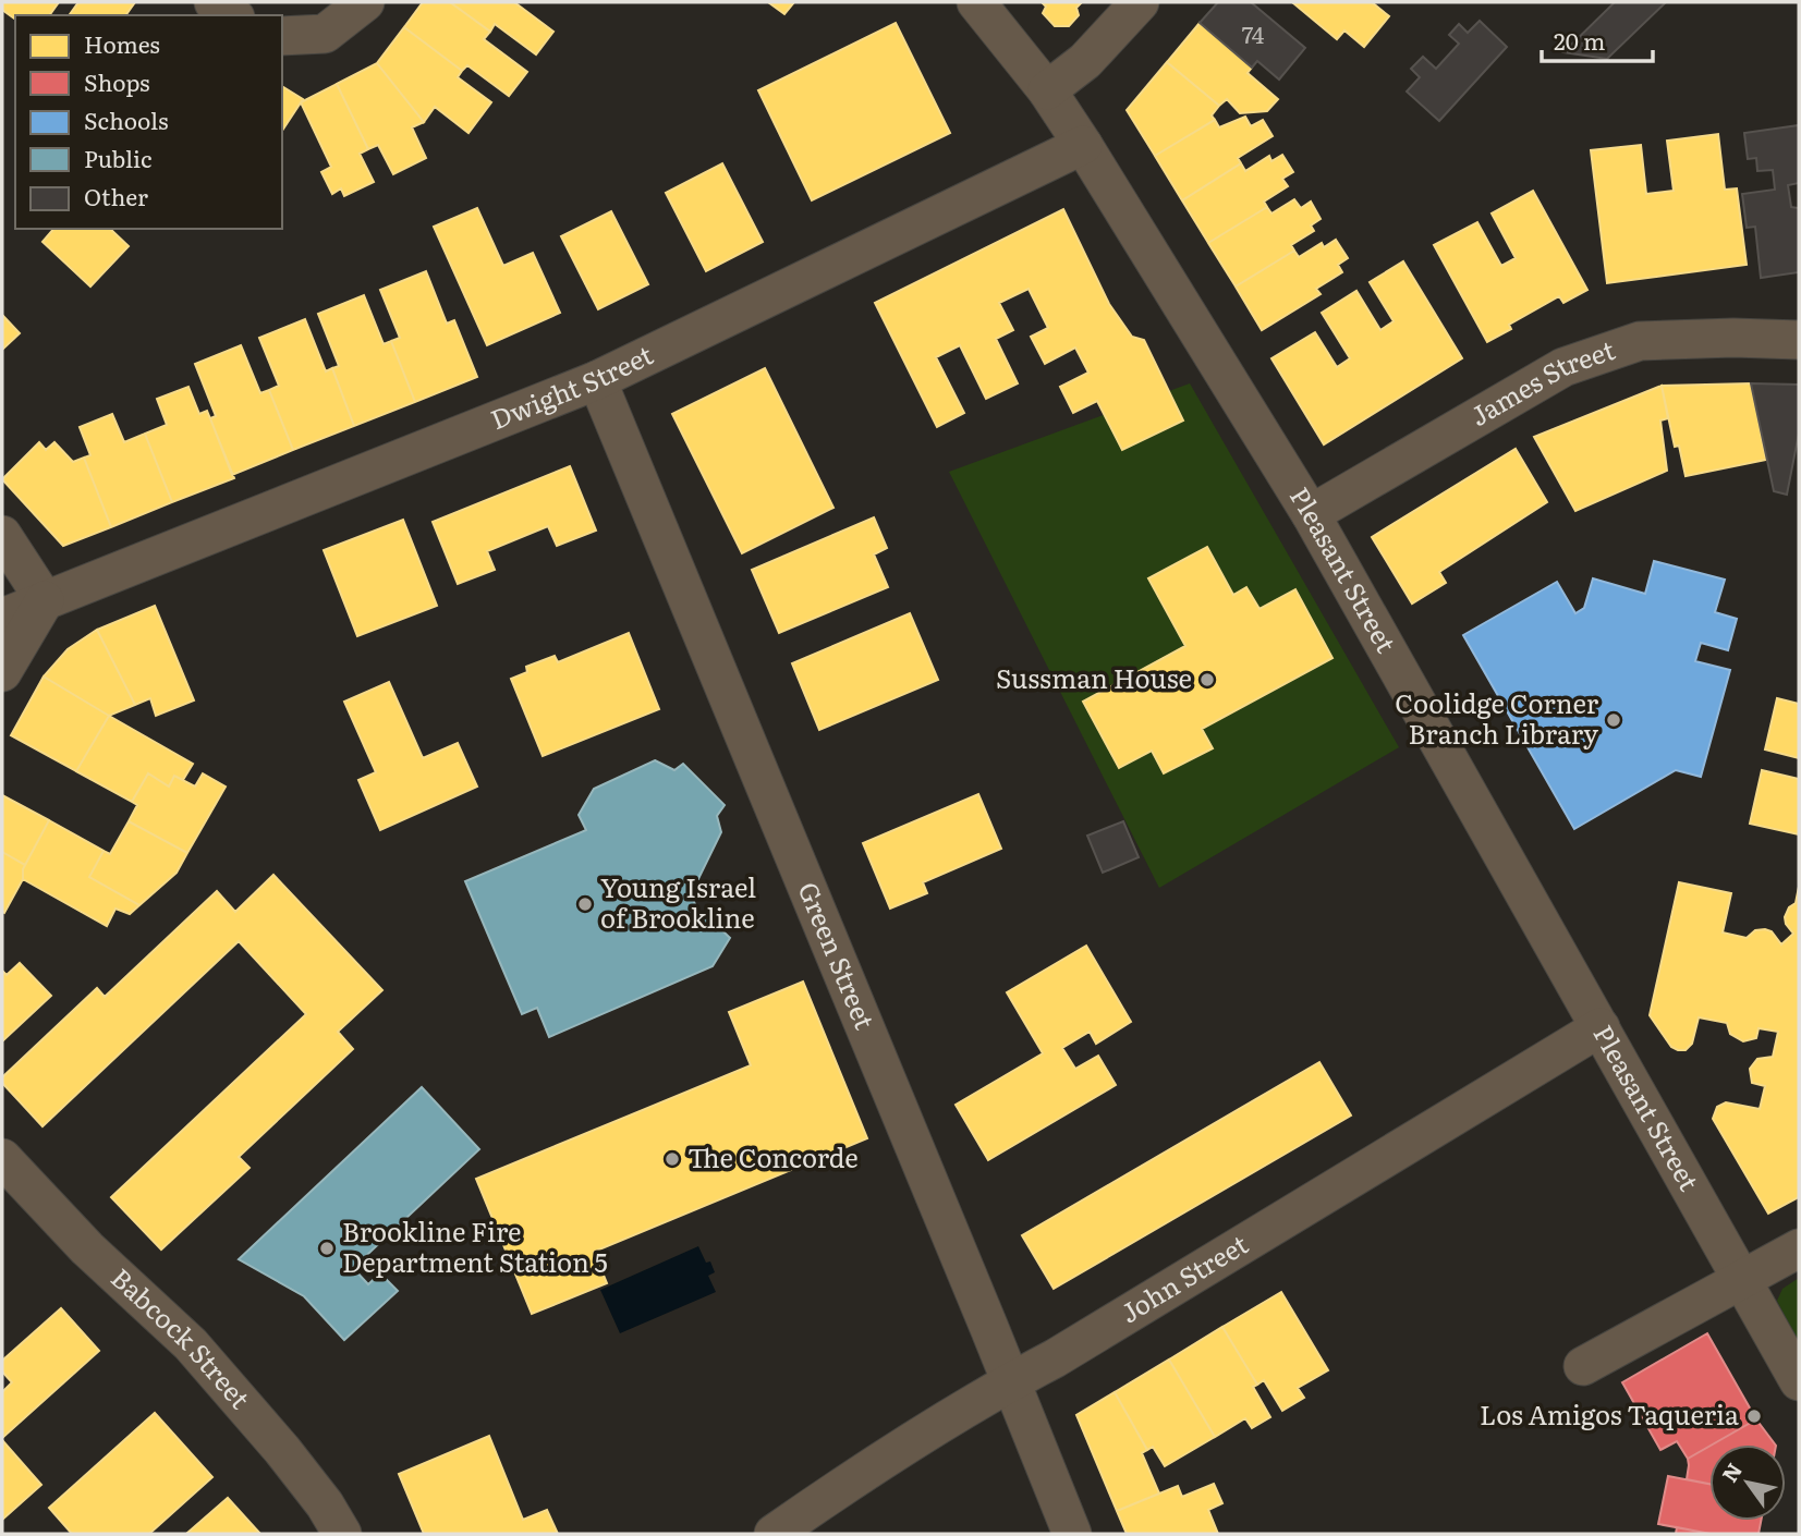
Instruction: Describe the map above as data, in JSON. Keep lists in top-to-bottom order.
{
  "streets": {
    "street": [
      "James Street",
      "Dwight Street",
      "Pleasant Street",
      "Green Street",
      "John Street",
      "Babcock Street"
    ]
  },
  "crossings": [
    ["James Street", "Pleasant Street"],
    ["Dwight Street", "Pleasant Street"],
    ["Dwight Street", "Green Street"],
    ["Pleasant Street", "John Street"],
    ["Green Street", "John Street"]
  ],
  "places": [
    "Sussman House",
    "Coolidge Corner Branch Library",
    "Young Israel of Brookline",
    "The Concorde",
    "Brookline Fire Department Station 5",
    "Los Amigos Taqueria"
  ],
  "house_numbers": ["74"],
  "legend": [
    "Homes",
    "Shops",
    "Schools",
    "Public",
    "Other"
  ],
  "scale_bar": "20 m",
  "north": "top left"
}
